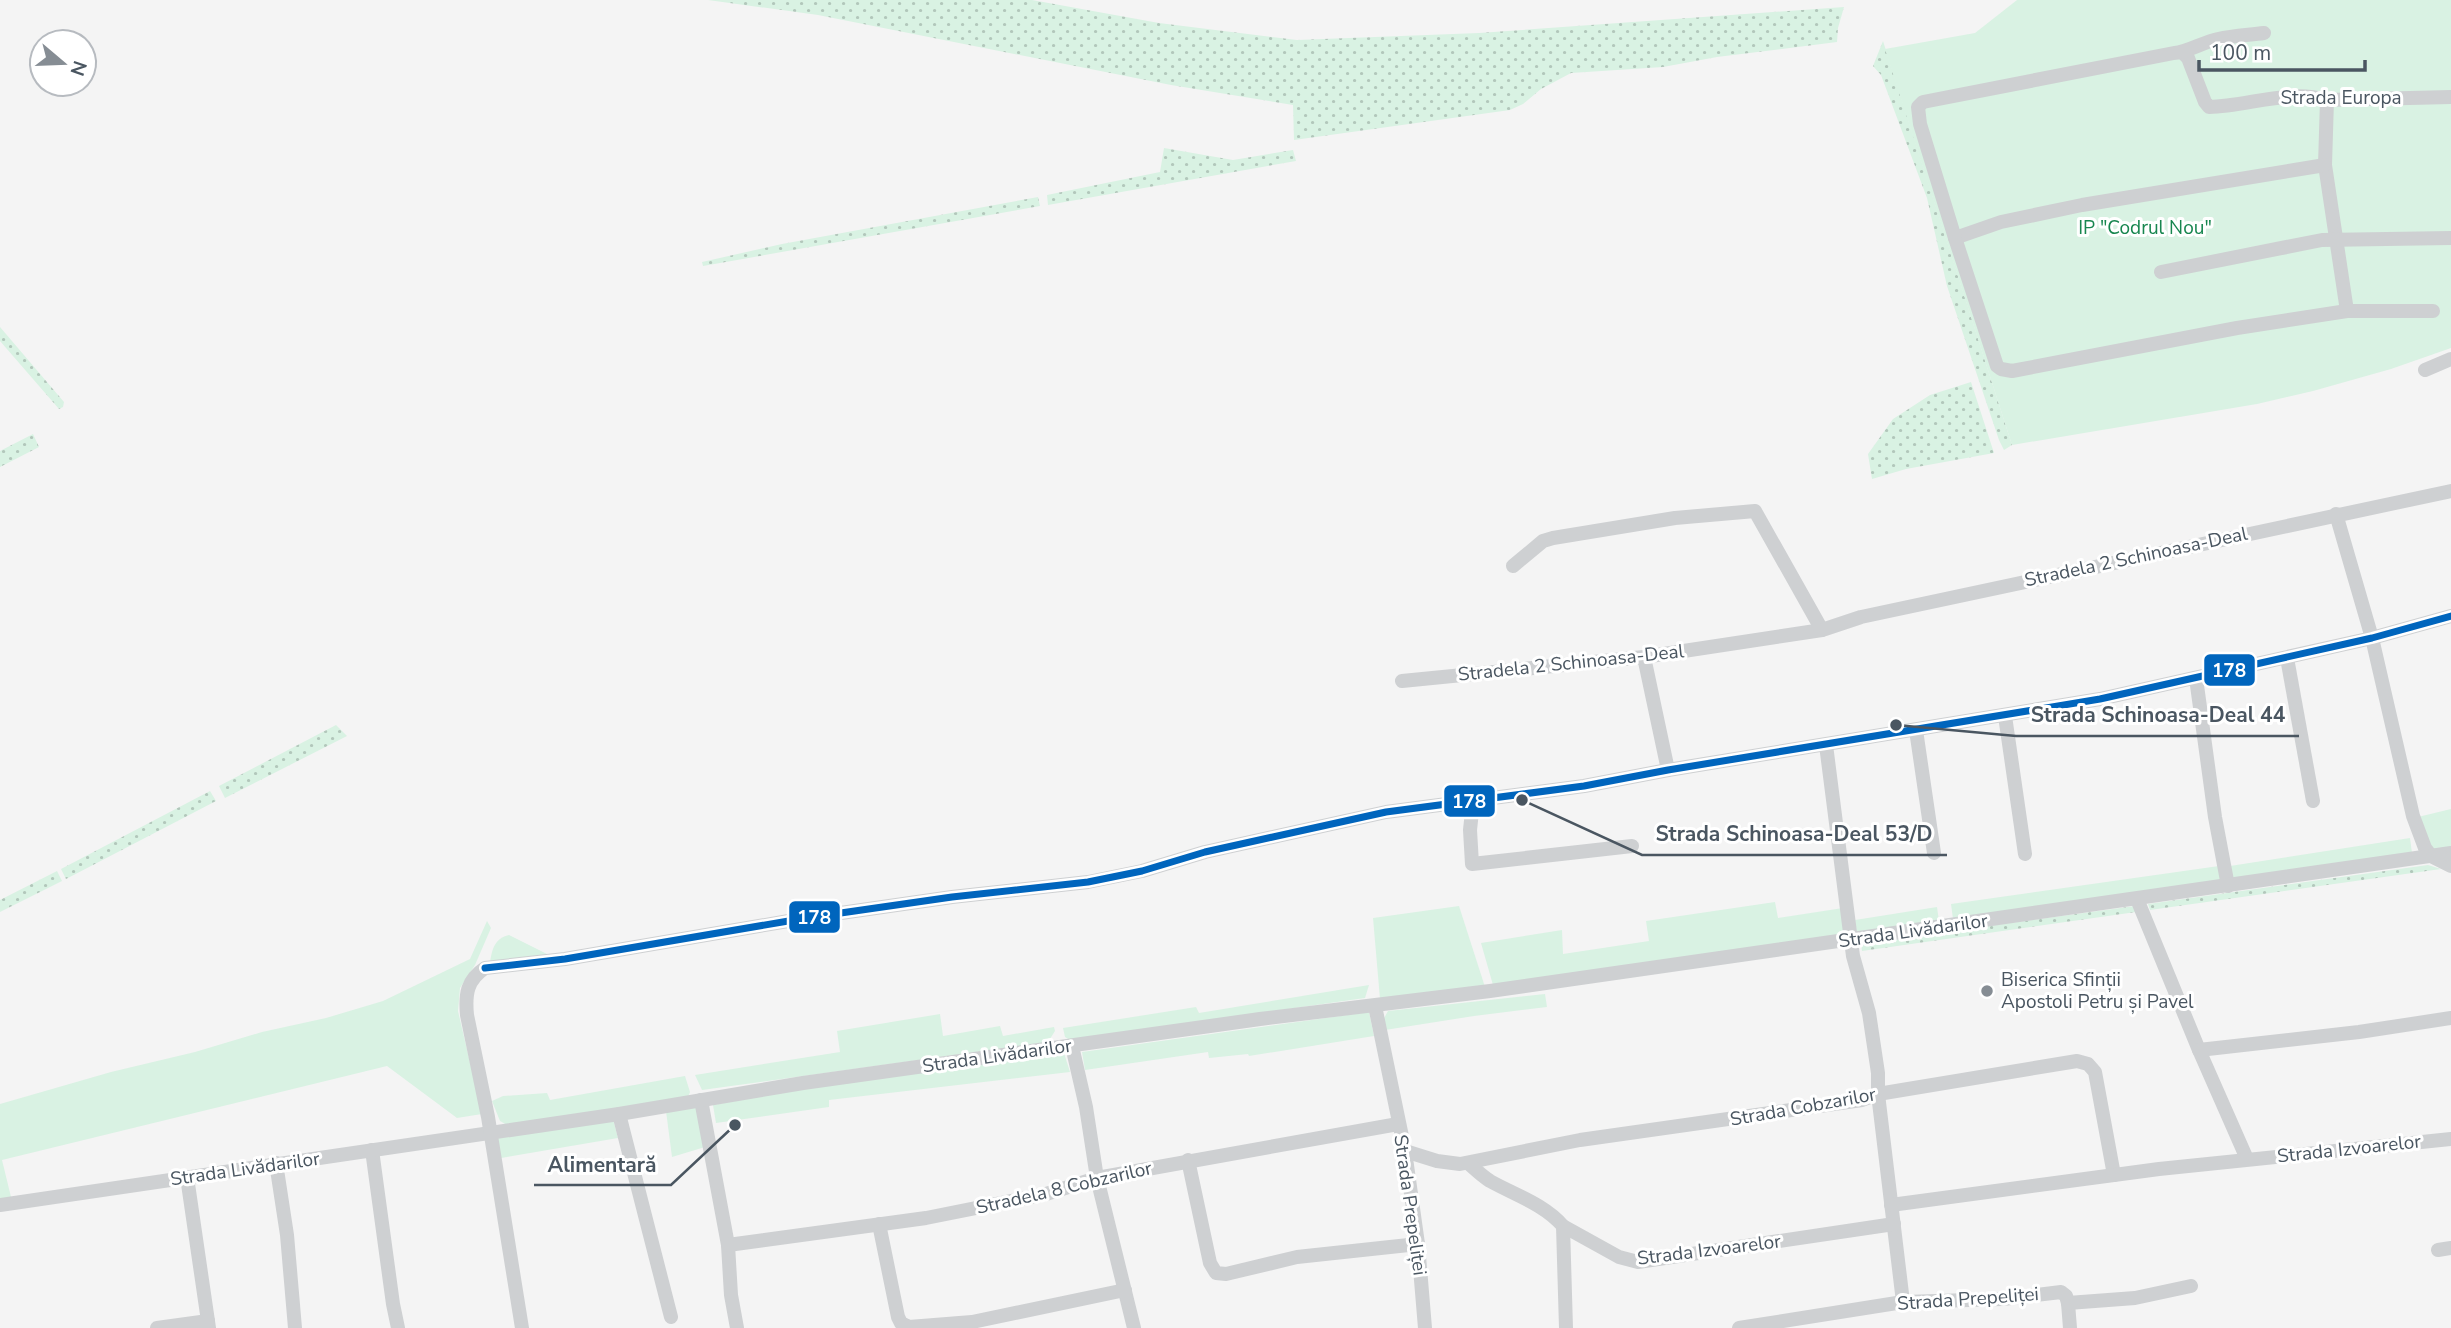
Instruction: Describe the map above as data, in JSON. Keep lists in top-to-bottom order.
{
  "streets": {
    "street": [
      "Strada Europa",
      "Stradela 2 Schinoasa-Deal",
      "Strada Livădarilor",
      "Strada Cobzarilor",
      "Strada Izvoarelor",
      "Stradela 8 Cobzarilor",
      "Strada Prepeliței"
    ]
  },
  "crossings": [
    ["Strada Cobzarilor", "Strada Izvoarelor"],
    ["Strada Cobzarilor", "Strada Prepeliței"],
    ["Stradela 8 Cobzarilor", "Strada Prepeliței"]
  ],
  "parks": ["IP \"Codrul Nou\""],
  "places": [
    "Strada Schinoasa-Deal 44",
    "Strada Schinoasa-Deal 53/D",
    "Biserica Sfinții Apostoli Petru și Pavel",
    "Alimentară"
  ],
  "lines": ["transit line 178"],
  "scale_bar": "100 m",
  "north": "right"
}
